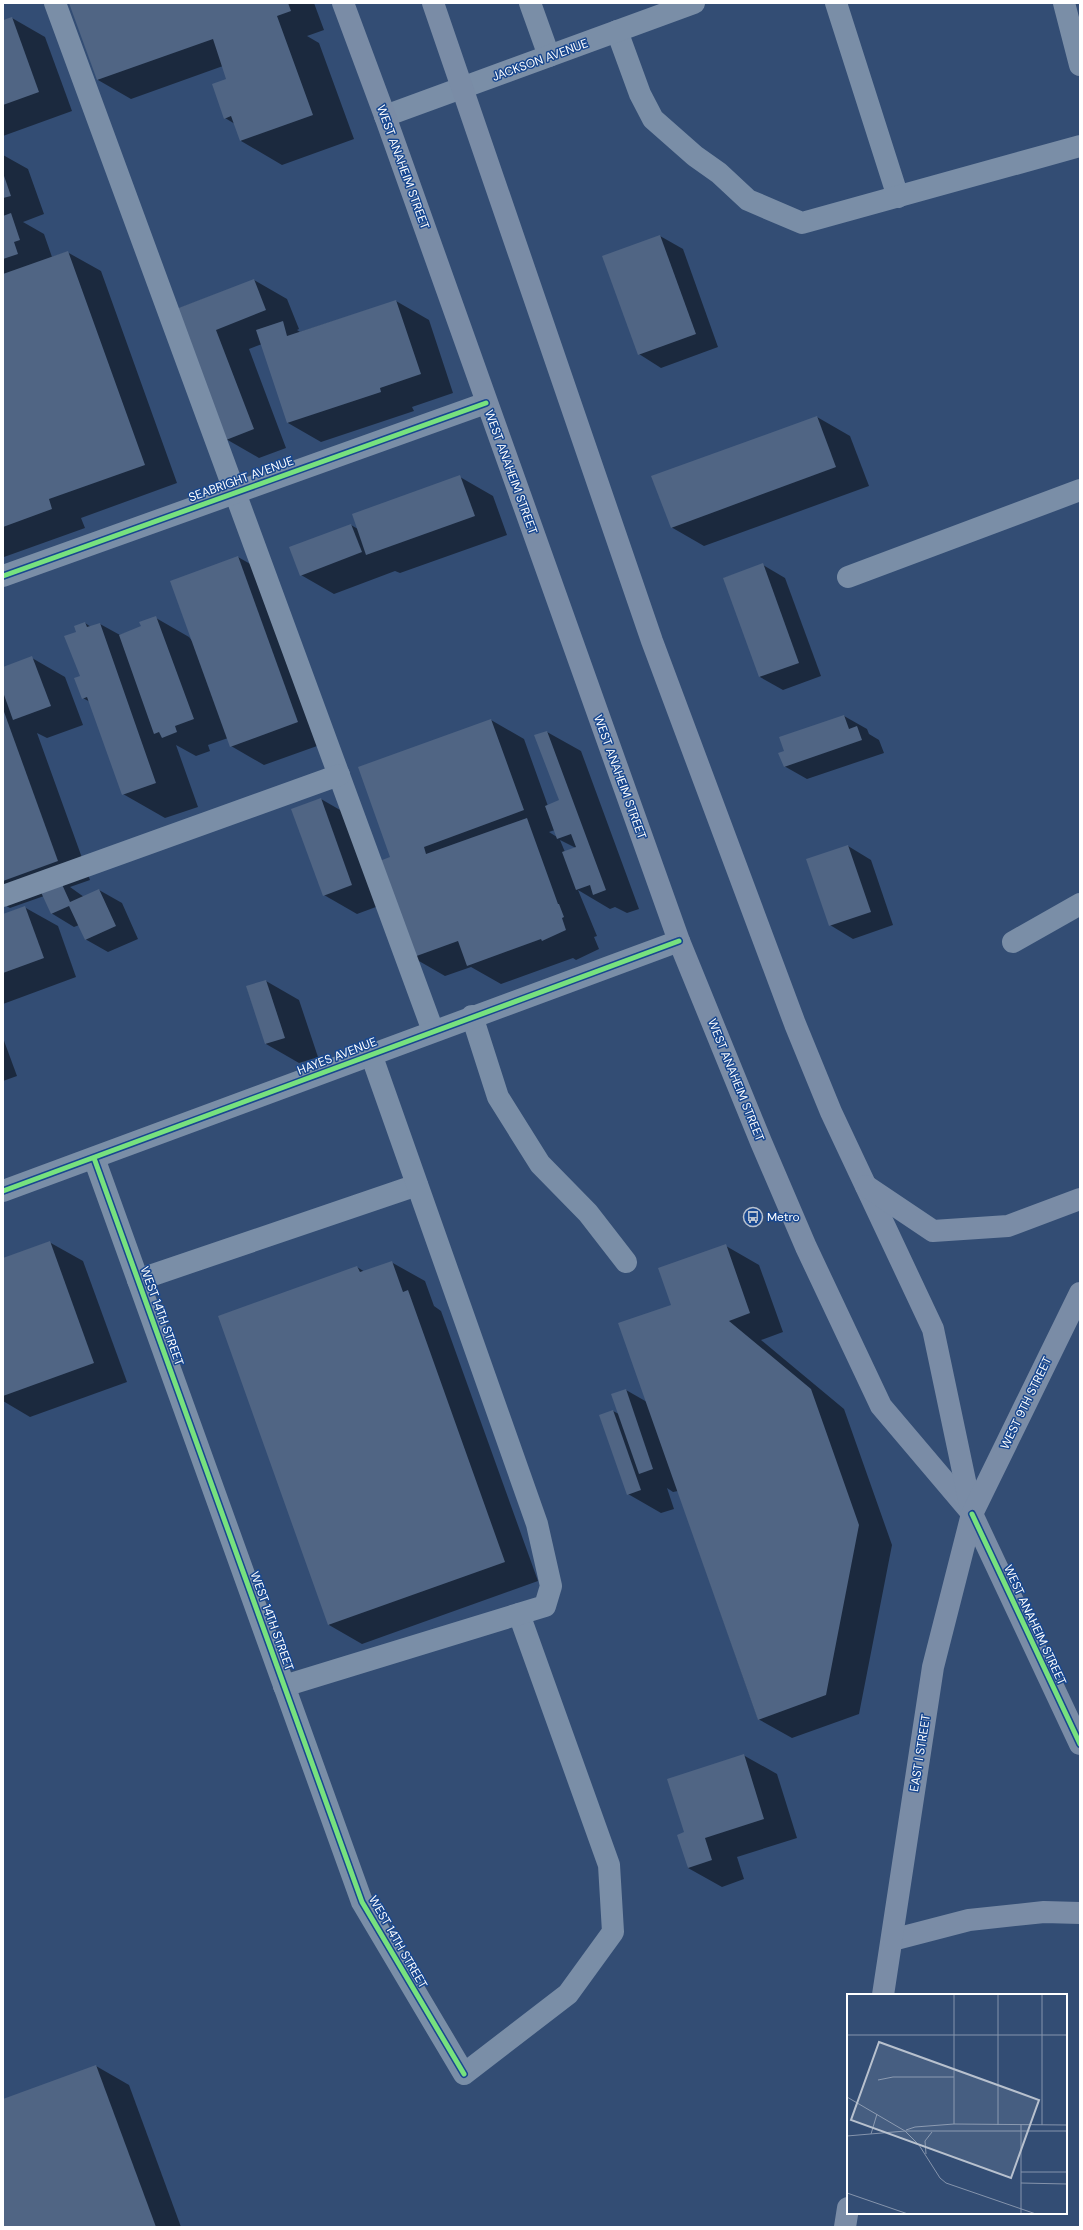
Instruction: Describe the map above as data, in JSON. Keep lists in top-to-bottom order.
{
  "streets": {
    "main road": ["WEST ANAHEIM STREET", "WEST 9TH STREET", "EAST I STREET"],
    "street": [
      "JACKSON AVENUE",
      "SEABRIGHT AVENUE",
      "HAYES AVENUE",
      "WEST 14TH STREET"
    ]
  },
  "crossings": [
    ["JACKSON AVENUE", "WEST ANAHEIM STREET"],
    ["WEST ANAHEIM STREET", "SEABRIGHT AVENUE"],
    ["WEST ANAHEIM STREET", "HAYES AVENUE"],
    ["WEST ANAHEIM STREET", "WEST 9TH STREET"],
    ["WEST ANAHEIM STREET", "EAST I STREET"],
    ["HAYES AVENUE", "WEST 14TH STREET"],
    ["WEST 9TH STREET", "EAST I STREET"]
  ],
  "places": {
    "bus stop": ["Metro"]
  }
}
